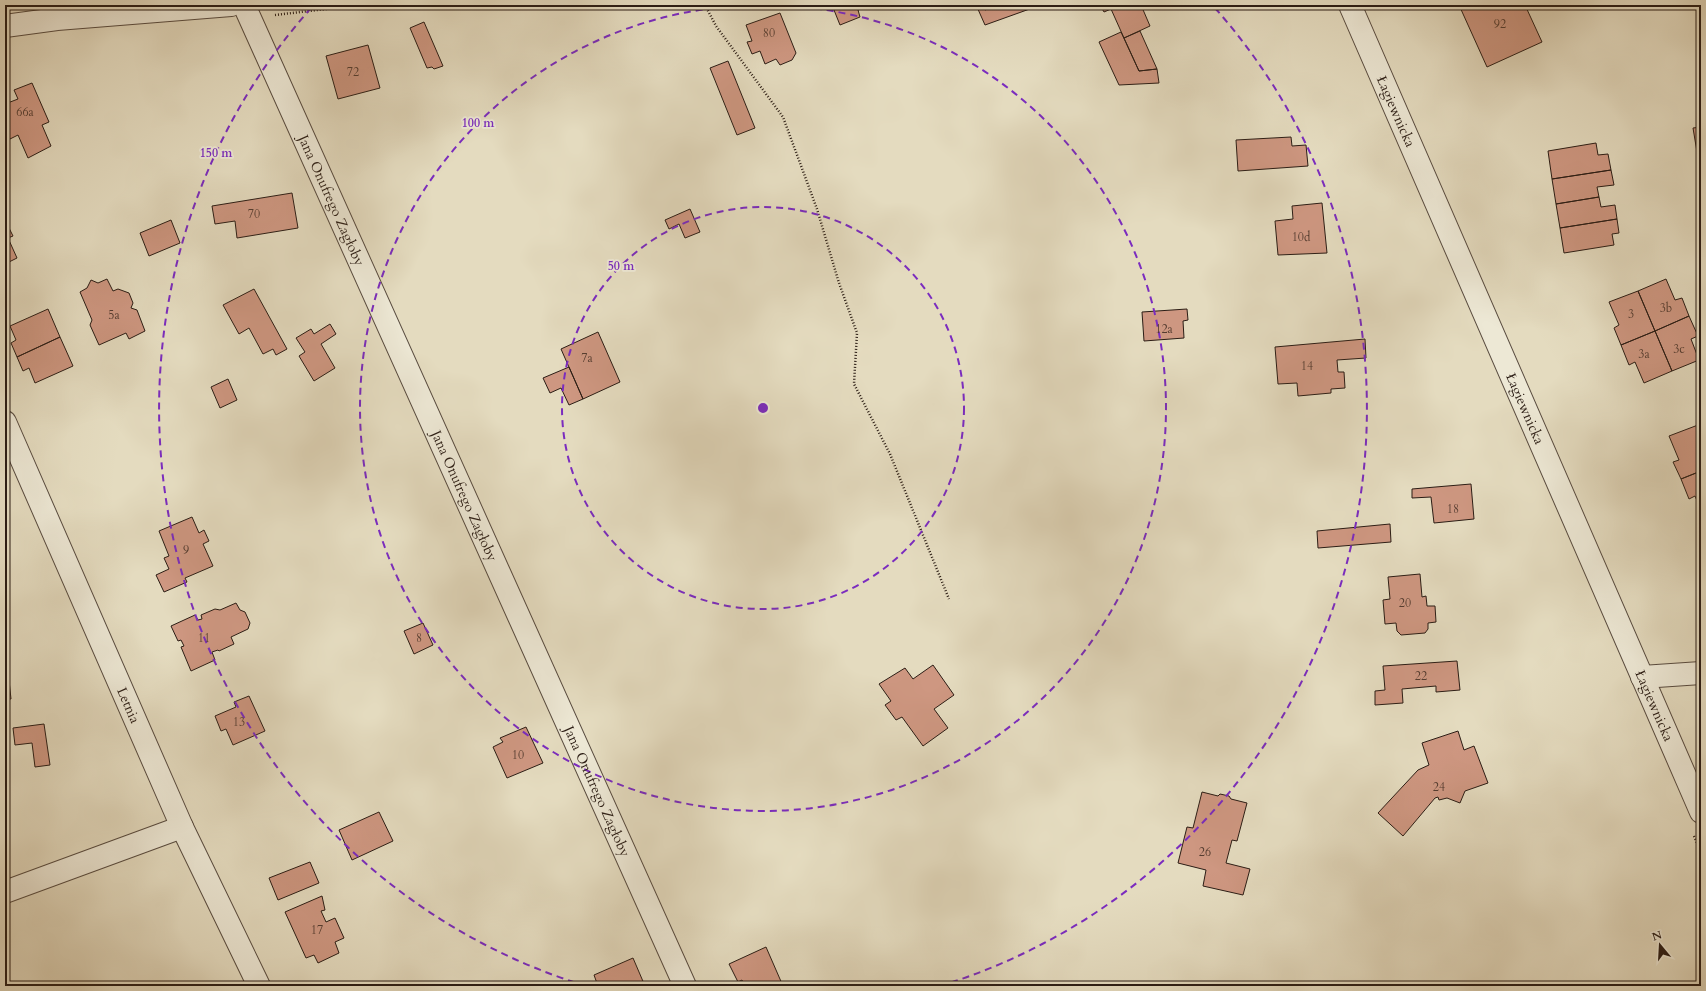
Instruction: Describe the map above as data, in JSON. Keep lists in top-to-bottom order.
{
  "streets": {
    "street": ["Łagiewnicka", "Jana Onufrego Zagłoby", "Letnia"]
  },
  "house_numbers": [
    "92",
    "80",
    "72",
    "66a",
    "70",
    "10d",
    "3b",
    "3",
    "5a",
    "12a",
    "3c",
    "3a",
    "7a",
    "14",
    "18",
    "9",
    "20",
    "11",
    "8",
    "22",
    "13",
    "10",
    "24",
    "26",
    "17"
  ],
  "north": "top",
  "rings": ["100 m", "150 m", "50 m"]
}
